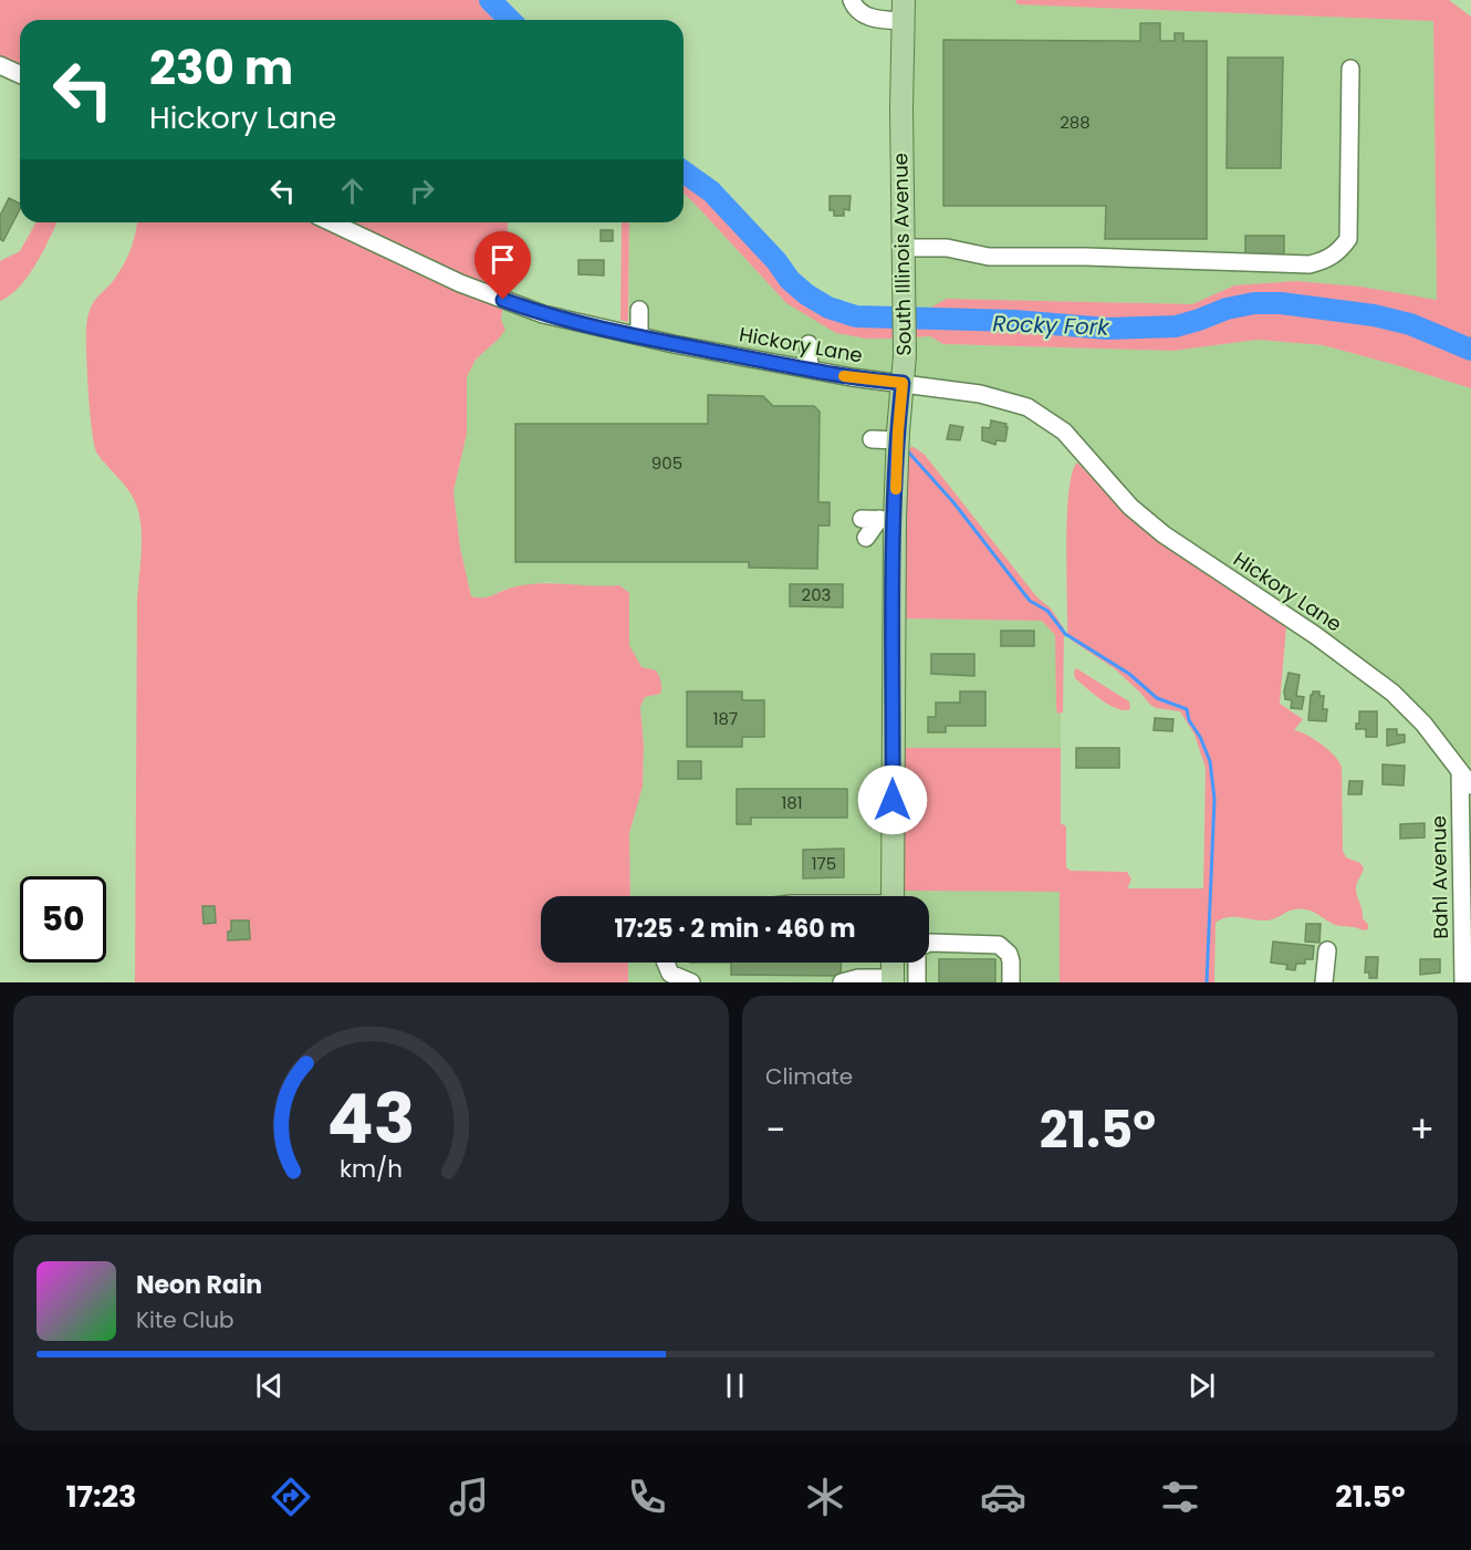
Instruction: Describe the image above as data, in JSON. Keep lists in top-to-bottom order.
{
  "streets": {
    "main road": ["South Illinois Avenue"],
    "street": ["Hickory Lane", "Bahl Avenue"]
  },
  "crossings": [
    ["South Illinois Avenue", "Hickory Lane"],
    ["Hickory Lane", "Bahl Avenue"]
  ],
  "water": ["Rocky Fork"],
  "house_numbers": [
    "288",
    "905",
    "203",
    "187",
    "181",
    "175"
  ],
  "page": {
    "turn": ["230 m", "Hickory Lane"],
    "limit": "50",
    "trip": "17:25 · 2 min · 460 m",
    "tile": "Climate",
    "heat": ["−", "21.5°", "+"],
    "song": ["Neon Rain", "Kite Club"],
    "tabs": ["17:23", "21.5°"],
    "gauge": ["43", "km/h"]
  }
}
